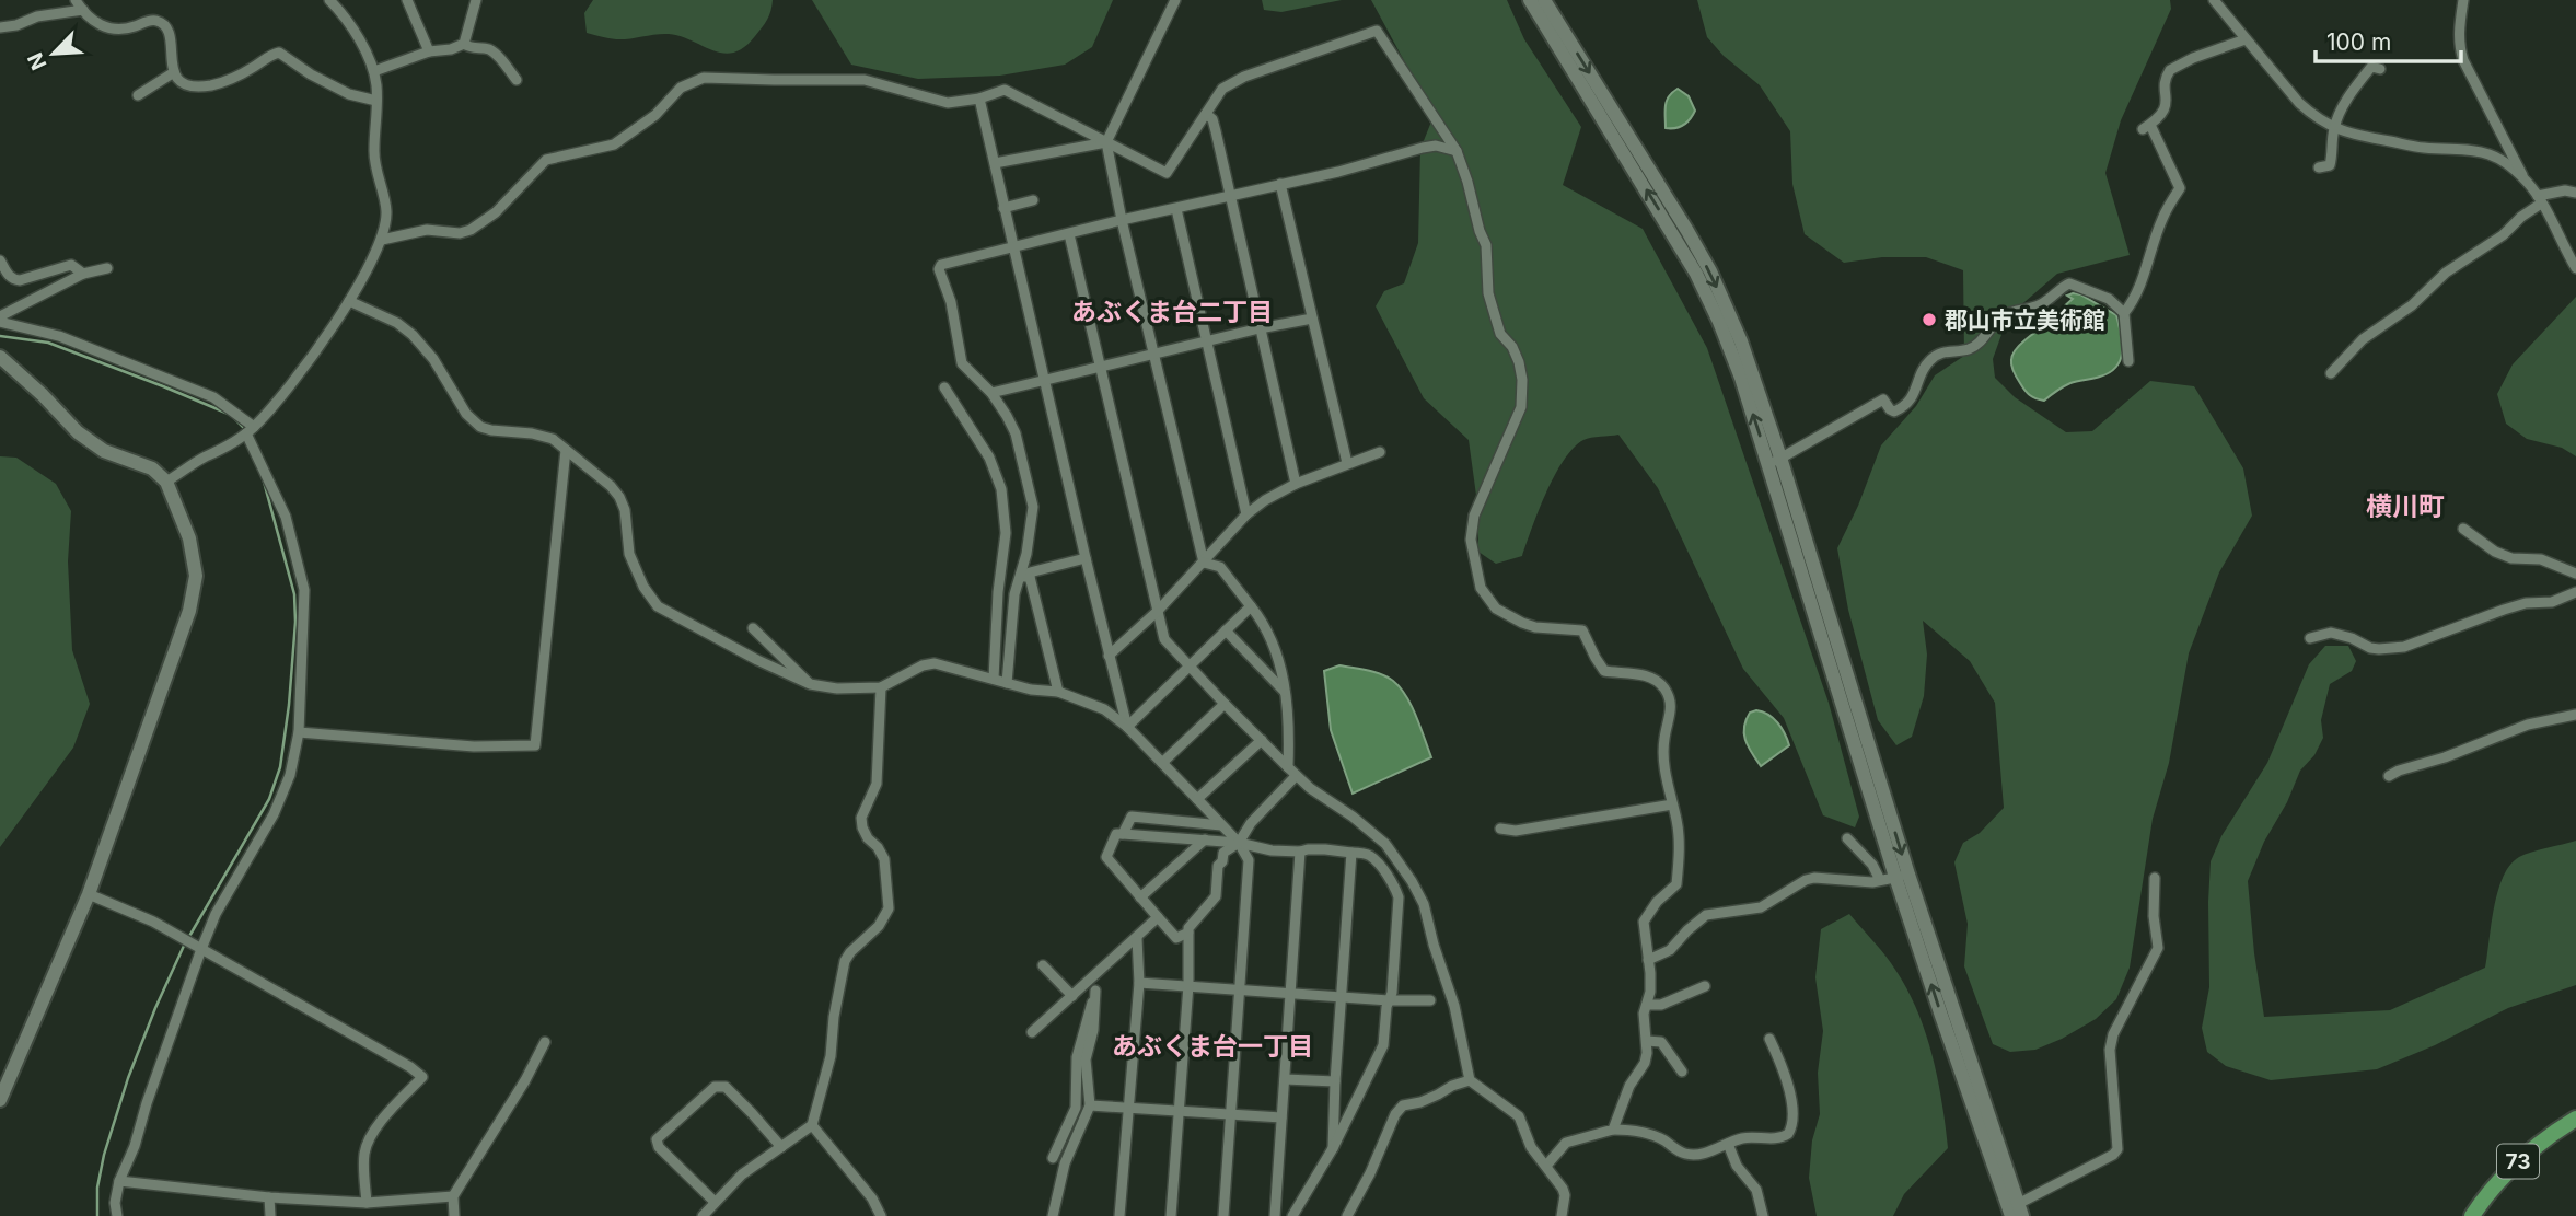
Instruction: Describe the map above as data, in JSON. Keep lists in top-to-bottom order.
{
  "streets": {
    "main road": ["73"]
  },
  "districts": ["あぶくま台二丁目", "横川町", "あぶくま台一丁目"],
  "places": ["郡山市立美術館"],
  "scale_bar": "100 m",
  "north": "bottom left"
}
